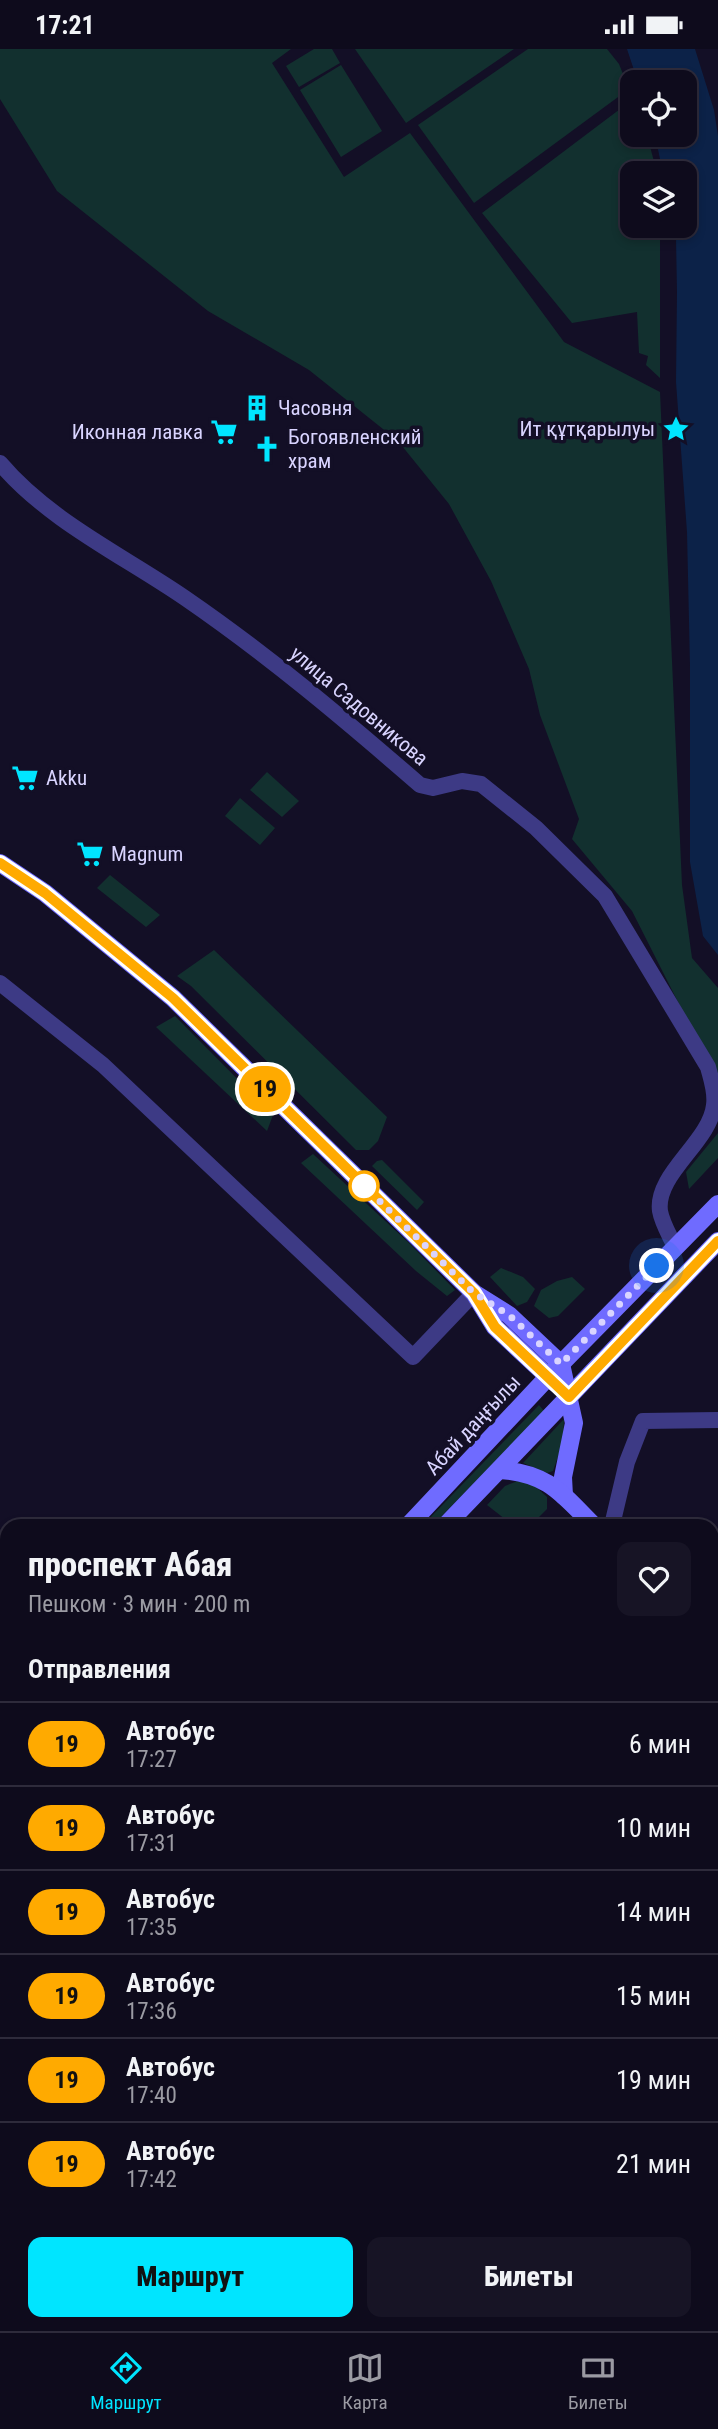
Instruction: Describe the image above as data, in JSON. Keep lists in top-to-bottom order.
{
  "streets": {
    "main road": ["Абай даңғылы"],
    "street": ["улица Садовникова"]
  },
  "crossings": [
    ["улица Садовникова", "Абай даңғылы"]
  ],
  "places": {
    "building": ["Часовня"],
    "place": ["Ит құтқарылуы"],
    "supermarket": ["Иконная лавка", "Akku", "Magnum"],
    "church": ["Богоявленский храм"]
  },
  "lines": ["bus line 19"],
  "page": {
    "status": "17:21",
    "on_map": "19",
    "heading": [
      ["проспект Абая", "Пешком · 3 мин · 200 m"],
      "Отправления"
    ],
    "list": [
      {
        "mark": "19",
        "name": "Автобус",
        "note": "17:27",
        "value": "6 мин"
      },
      {
        "mark": "19",
        "name": "Автобус",
        "note": "17:31",
        "value": "10 мин"
      },
      {
        "mark": "19",
        "name": "Автобус",
        "note": "17:35",
        "value": "14 мин"
      },
      {
        "mark": "19",
        "name": "Автобус",
        "note": "17:36",
        "value": "15 мин"
      },
      {
        "mark": "19",
        "name": "Автобус",
        "note": "17:40",
        "value": "19 мин"
      },
      {
        "mark": "19",
        "name": "Автобус",
        "note": "17:42",
        "value": "21 мин"
      }
    ],
    "buttons": ["Маршрут", "Билеты"],
    "tabs": ["Маршрут", "Карта", "Билеты"]
  }
}
